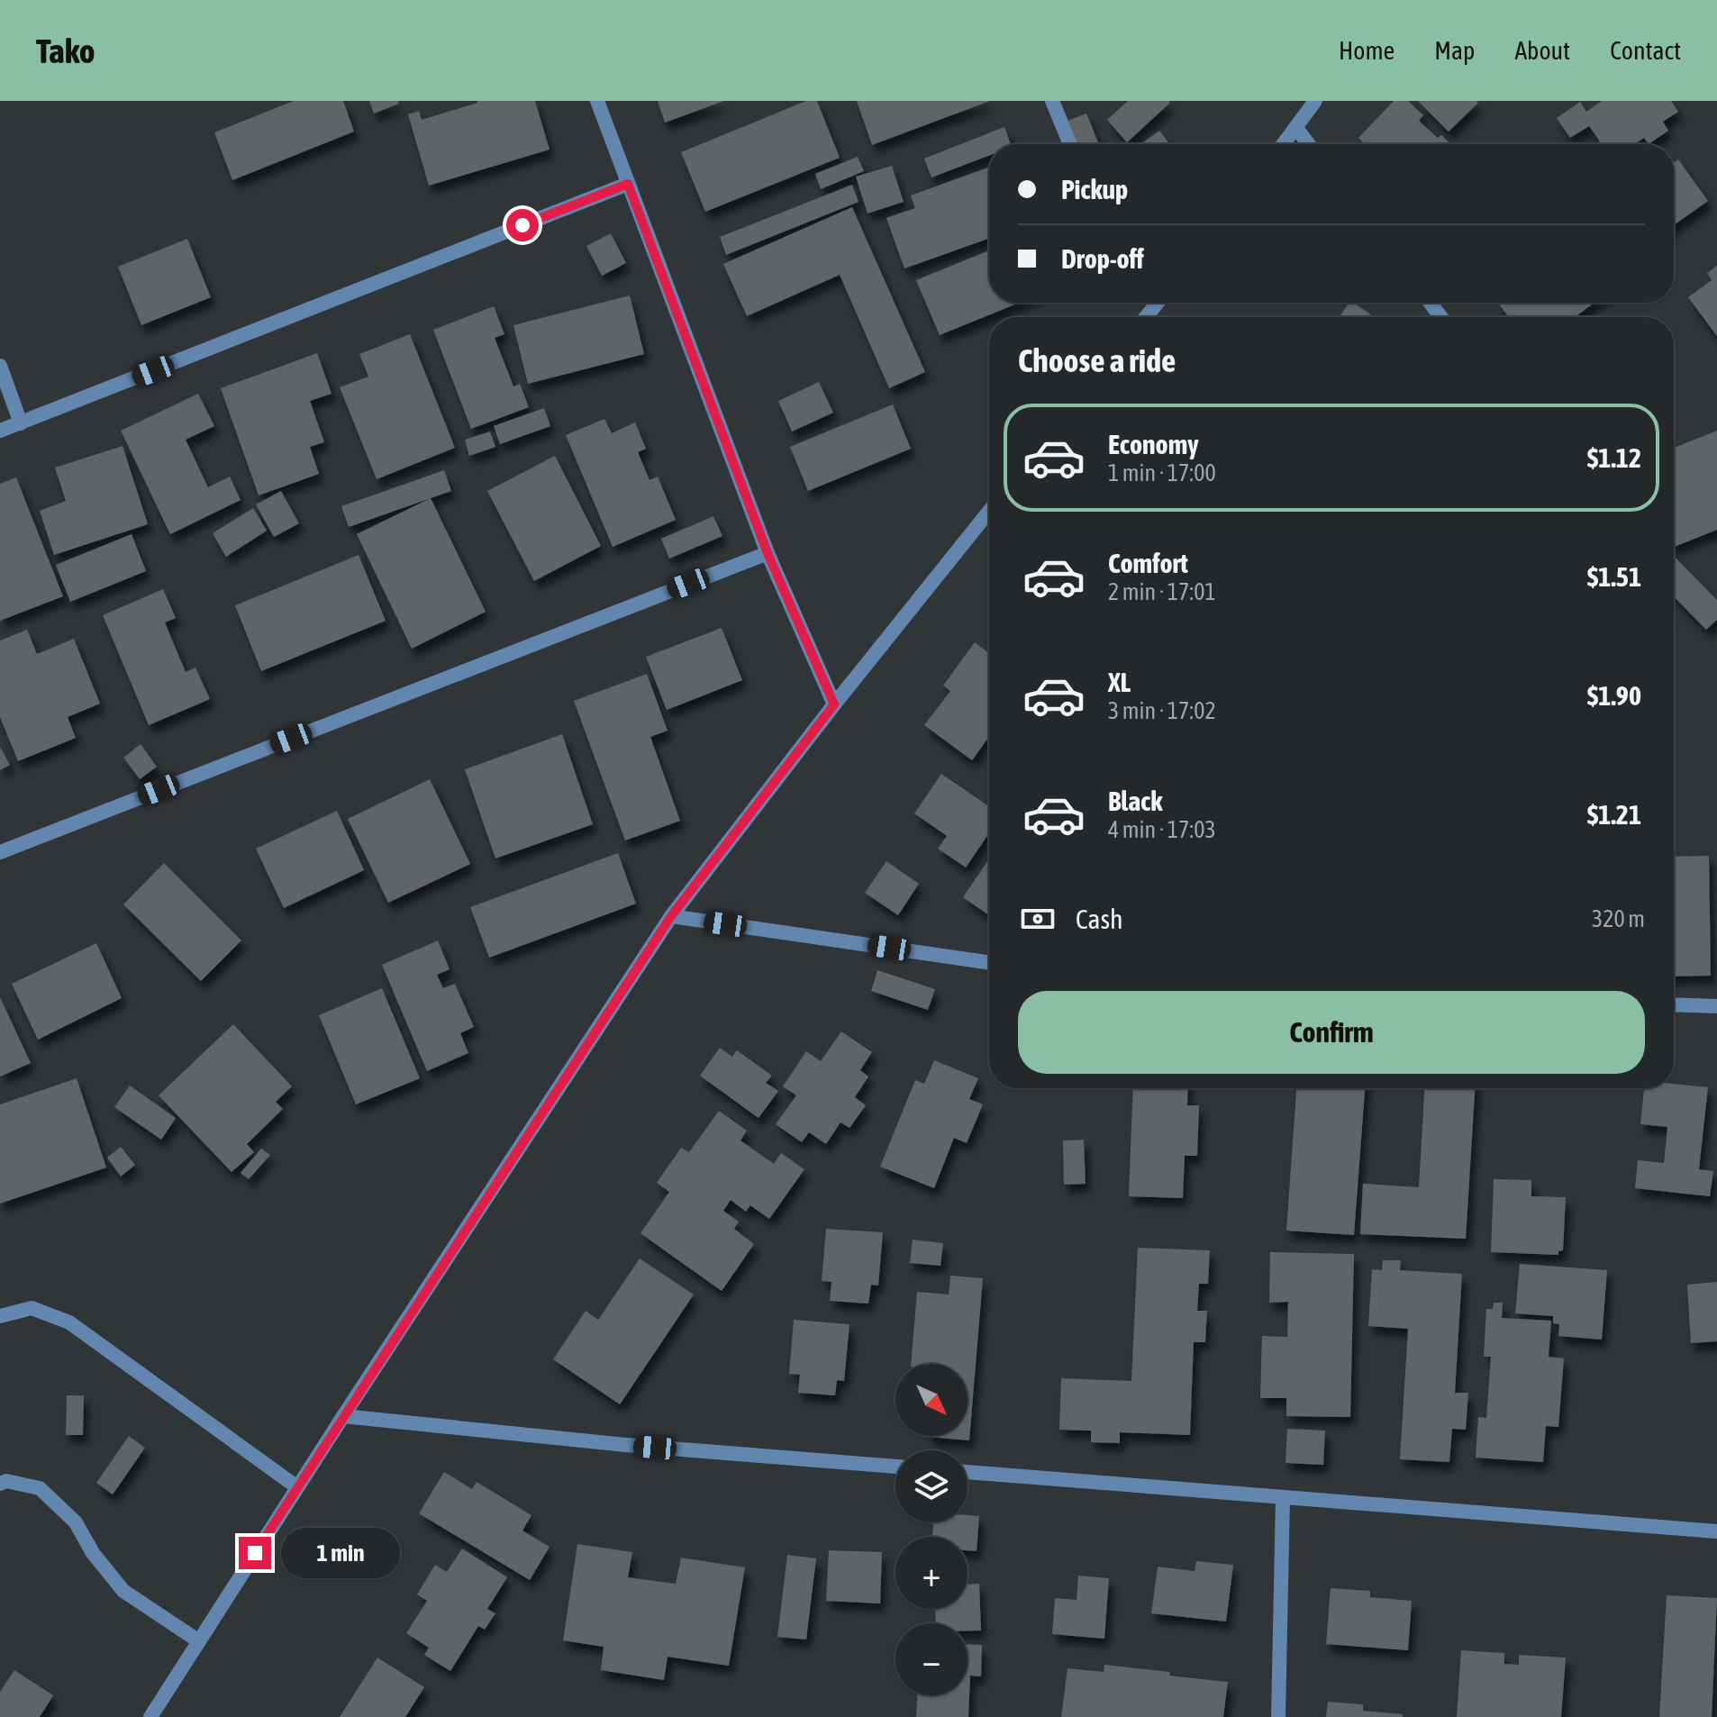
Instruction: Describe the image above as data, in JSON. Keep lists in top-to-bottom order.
{
  "north": "bottom right",
  "page": {
    "header": "Tako",
    "nav": [
      "Home",
      "Map",
      "About",
      "Contact"
    ],
    "banner": ["Pickup", "Drop-off"],
    "heading": "Choose a ride",
    "list": [
      {
        "name": "Economy",
        "note": "1 min · 17:00",
        "value": "$1.12"
      },
      {
        "name": "Comfort",
        "note": "2 min · 17:01",
        "value": "$1.51"
      },
      {
        "name": "XL",
        "note": "3 min · 17:02",
        "value": "$1.90"
      },
      {
        "name": "Black",
        "note": "4 min · 17:03",
        "value": "$1.21"
      }
    ],
    "pay": ["Cash", "320 m"],
    "buttons": "Confirm",
    "map_buttons": ["+", "−"],
    "bubble": "1 min"
  }
}
